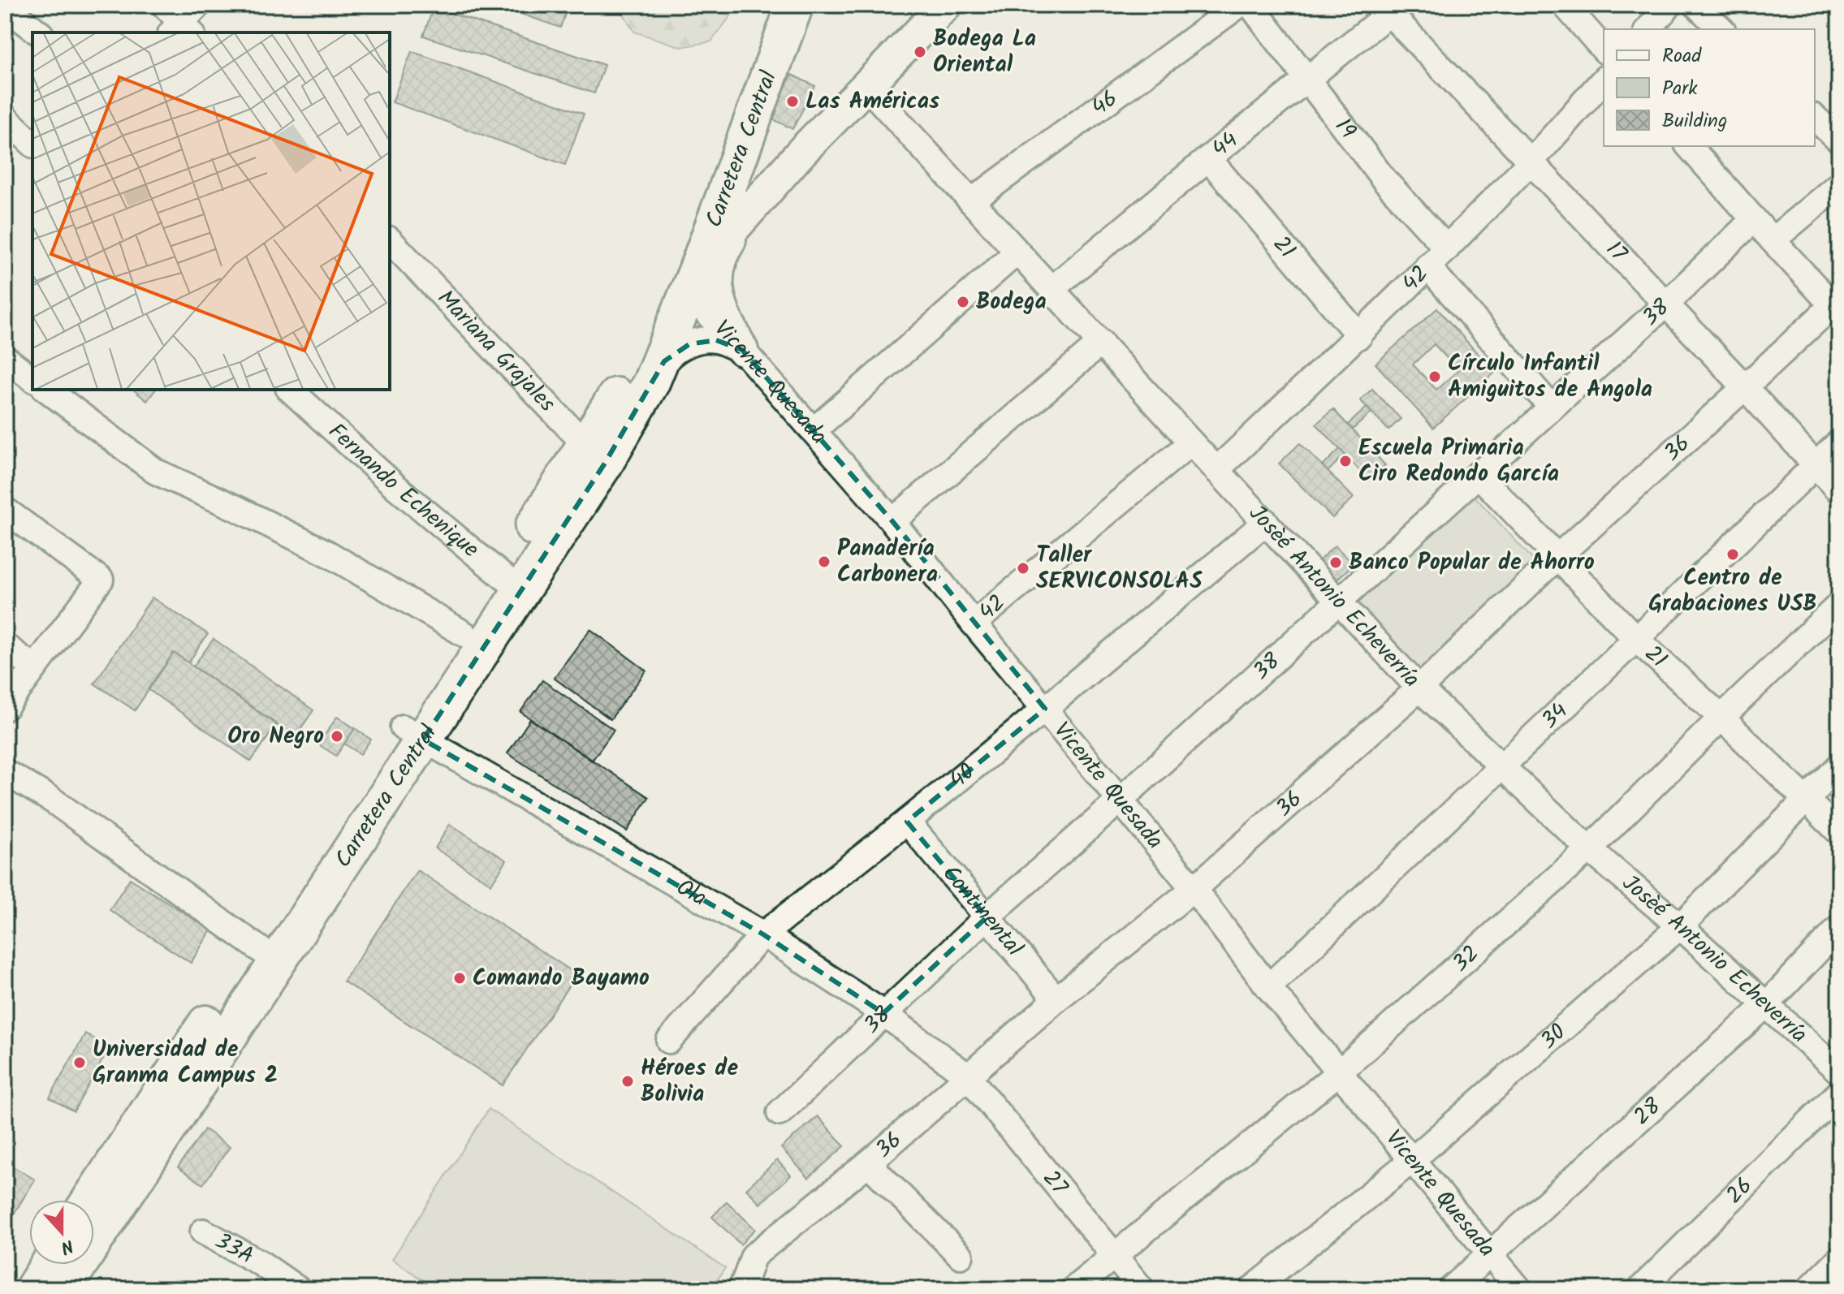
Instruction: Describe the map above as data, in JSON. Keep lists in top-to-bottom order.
{
  "streets": {
    "highway": ["Carretera Central"],
    "street": [
      "46",
      "19",
      "44",
      "21",
      "17",
      "42",
      "38",
      "Mariana Grajales",
      "Vicente Quesada",
      "36",
      "Fernando Echenique",
      "Josèé Antonio Echeverría",
      "34",
      "40",
      "Ola",
      "Continental",
      "32",
      "30",
      "28",
      "27",
      "26",
      "33A"
    ]
  },
  "crossings": [
    ["46", "Josèé Antonio Echeverría"],
    ["19", "44"],
    ["19", "42"],
    ["44", "21"],
    ["44", "17"],
    ["44", "Josèé Antonio Echeverría"],
    ["Carretera Central", "Mariana Grajales"],
    ["Carretera Central", "Vicente Quesada"],
    ["Carretera Central", "Fernando Echenique"],
    ["Carretera Central", "Ola"],
    ["21", "42"],
    ["21", "38"],
    ["21", "36"],
    ["21", "34"],
    ["21", "32"],
    ["21", "30"],
    ["17", "42"],
    ["17", "38"],
    ["17", "36"],
    ["17", "34"],
    ["42", "Vicente Quesada"],
    ["42", "Josèé Antonio Echeverría"],
    ["38", "Vicente Quesada"],
    ["38", "Josèé Antonio Echeverría"],
    ["38", "Ola"],
    ["38", "Continental"],
    ["Vicente Quesada", "36"],
    ["Vicente Quesada", "34"],
    ["Vicente Quesada", "40"],
    ["Vicente Quesada", "32"],
    ["Vicente Quesada", "30"],
    ["Vicente Quesada", "28"],
    ["36", "Josèé Antonio Echeverría"],
    ["36", "Ola"],
    ["36", "Continental"],
    ["36", "27"],
    ["Josèé Antonio Echeverría", "34"],
    ["Josèé Antonio Echeverría", "40"],
    ["Josèé Antonio Echeverría", "32"],
    ["Josèé Antonio Echeverría", "30"],
    ["Josèé Antonio Echeverría", "28"],
    ["40", "Ola"],
    ["40", "Continental"],
    ["Ola", "27"],
    ["32", "27"]
  ],
  "places": [
    "Bodega La Oriental",
    "Las Américas",
    "Bodega",
    "Círculo Infantil Amiguitos de Angola",
    "Escuela Primaria Ciro Redondo García",
    "Centro de Grabaciones USB",
    "Panadería Carbonera",
    "Banco Popular de Ahorro",
    "Taller SERVICONSOLAS",
    "Oro Negro",
    "Comando Bayamo",
    "Universidad de Granma Campus 2",
    "Héroes de Bolivia"
  ],
  "legend": ["Road", "Park", "Building"],
  "north": "bottom"
}
